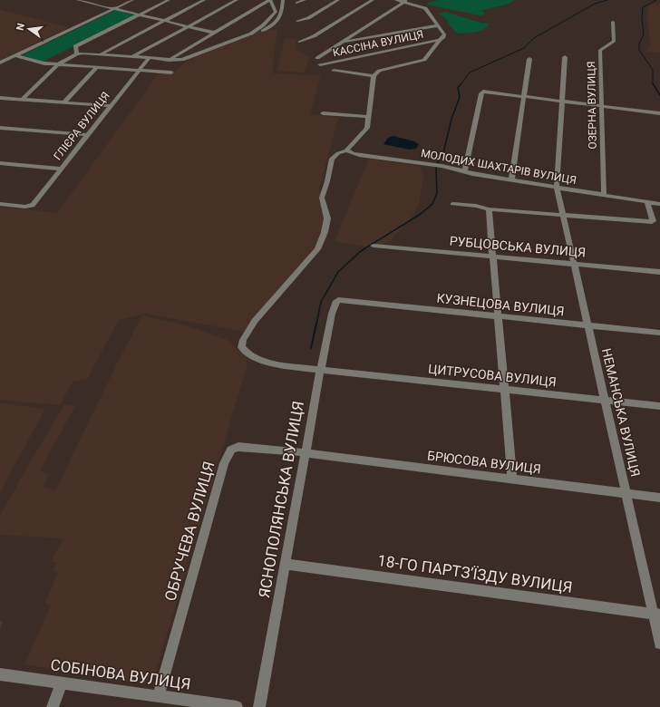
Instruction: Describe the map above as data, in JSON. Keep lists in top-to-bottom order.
{
  "streets": {
    "street": [
      "КАССІНА ВУЛИЦЯ",
      "ОЗЕРНА ВУЛИЦЯ",
      "ГЛІЄРА ВУЛИЦЯ",
      "МОЛОДИХ ШАХТАРІВ ВУЛИЦЯ",
      "РУБЦОВСЬКА ВУЛИЦЯ",
      "КУЗНЕЦОВА ВУЛИЦЯ",
      "ЦИТРУСОВА ВУЛИЦЯ",
      "НЕМАНСЬКА ВУЛИЦЯ",
      "БРЮСОВА ВУЛИЦЯ",
      "ЯСНОПОЛЯНСЬКА ВУЛИЦЯ",
      "ОБРУЧЕВА ВУЛИЦЯ",
      "18-ГО ПАРТЗ’ЇЗДУ ВУЛИЦЯ",
      "СОБІНОВА ВУЛИЦЯ"
    ]
  },
  "crossings": [
    ["ОЗЕРНА ВУЛИЦЯ", "МОЛОДИХ ШАХТАРІВ ВУЛИЦЯ"],
    ["МОЛОДИХ ШАХТАРІВ ВУЛИЦЯ", "ЦИТРУСОВА ВУЛИЦЯ"],
    ["МОЛОДИХ ШАХТАРІВ ВУЛИЦЯ", "НЕМАНСЬКА ВУЛИЦЯ"],
    ["РУБЦОВСЬКА ВУЛИЦЯ", "НЕМАНСЬКА ВУЛИЦЯ"],
    ["КУЗНЕЦОВА ВУЛИЦЯ", "НЕМАНСЬКА ВУЛИЦЯ"],
    ["КУЗНЕЦОВА ВУЛИЦЯ", "ЯСНОПОЛЯНСЬКА ВУЛИЦЯ"],
    ["ЦИТРУСОВА ВУЛИЦЯ", "НЕМАНСЬКА ВУЛИЦЯ"],
    ["ЦИТРУСОВА ВУЛИЦЯ", "ЯСНОПОЛЯНСЬКА ВУЛИЦЯ"],
    ["НЕМАНСЬКА ВУЛИЦЯ", "БРЮСОВА ВУЛИЦЯ"],
    ["НЕМАНСЬКА ВУЛИЦЯ", "18-ГО ПАРТЗ’ЇЗДУ ВУЛИЦЯ"],
    ["БРЮСОВА ВУЛИЦЯ", "ЯСНОПОЛЯНСЬКА ВУЛИЦЯ"],
    ["БРЮСОВА ВУЛИЦЯ", "ОБРУЧЕВА ВУЛИЦЯ"],
    ["ЯСНОПОЛЯНСЬКА ВУЛИЦЯ", "ОБРУЧЕВА ВУЛИЦЯ"],
    ["ЯСНОПОЛЯНСЬКА ВУЛИЦЯ", "18-ГО ПАРТЗ’ЇЗДУ ВУЛИЦЯ"],
    ["ОБРУЧЕВА ВУЛИЦЯ", "СОБІНОВА ВУЛИЦЯ"]
  ],
  "north": "left"
}
